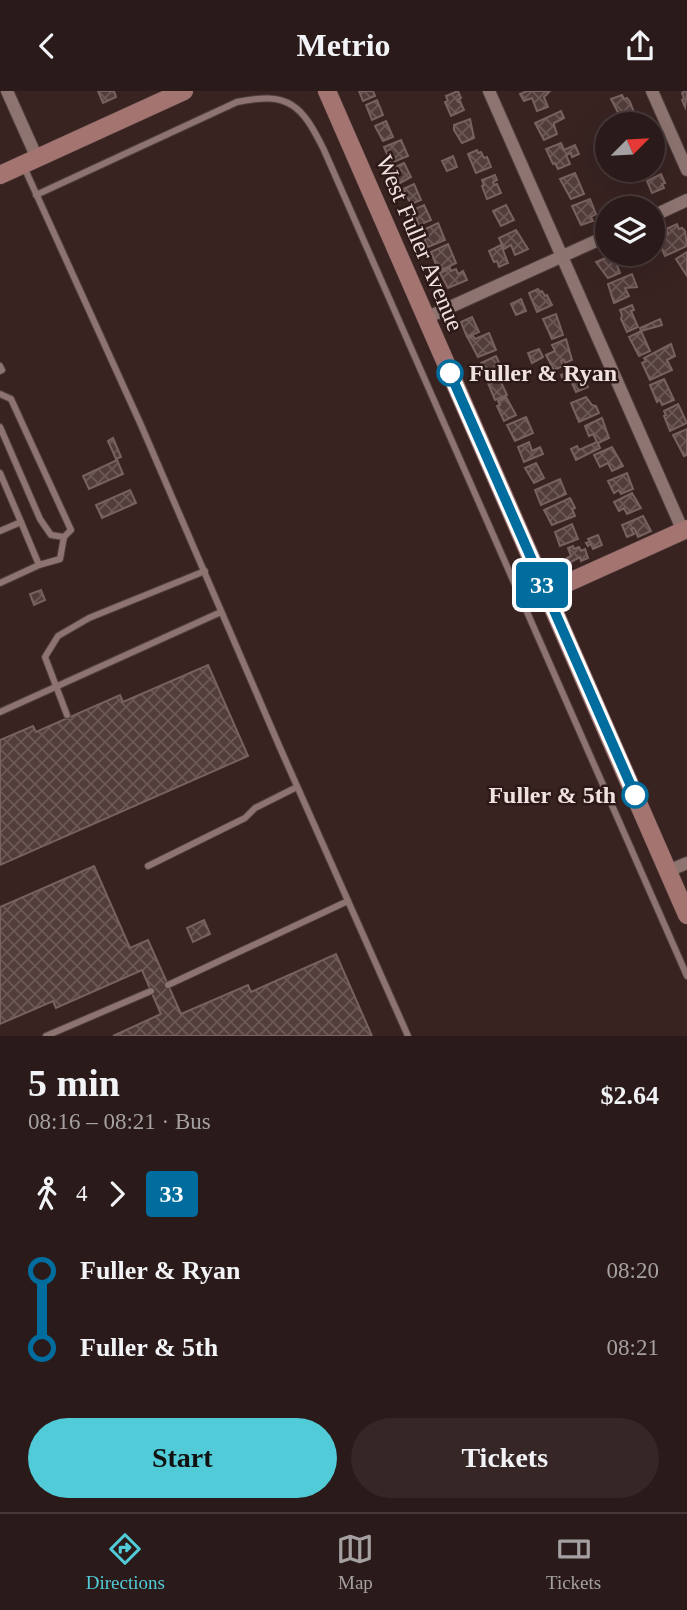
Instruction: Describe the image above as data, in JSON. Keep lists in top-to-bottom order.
{
  "streets": {
    "street": ["West Fuller Avenue"]
  },
  "places": ["Fuller & Ryan", "Fuller & 5th"],
  "lines": ["bus line 33"],
  "north": "top right",
  "page": {
    "header": "Metrio",
    "on_map": "33",
    "heading": ["5 min", "08:16 – 08:21 · Bus", "$2.64"],
    "legs": ["4", "33"],
    "list": [
      {
        "name": "Fuller & Ryan",
        "value": "08:20"
      },
      {
        "name": "Fuller & 5th",
        "value": "08:21"
      }
    ],
    "buttons": ["Start", "Tickets"],
    "tabs": ["Directions", "Map", "Tickets"]
  }
}
